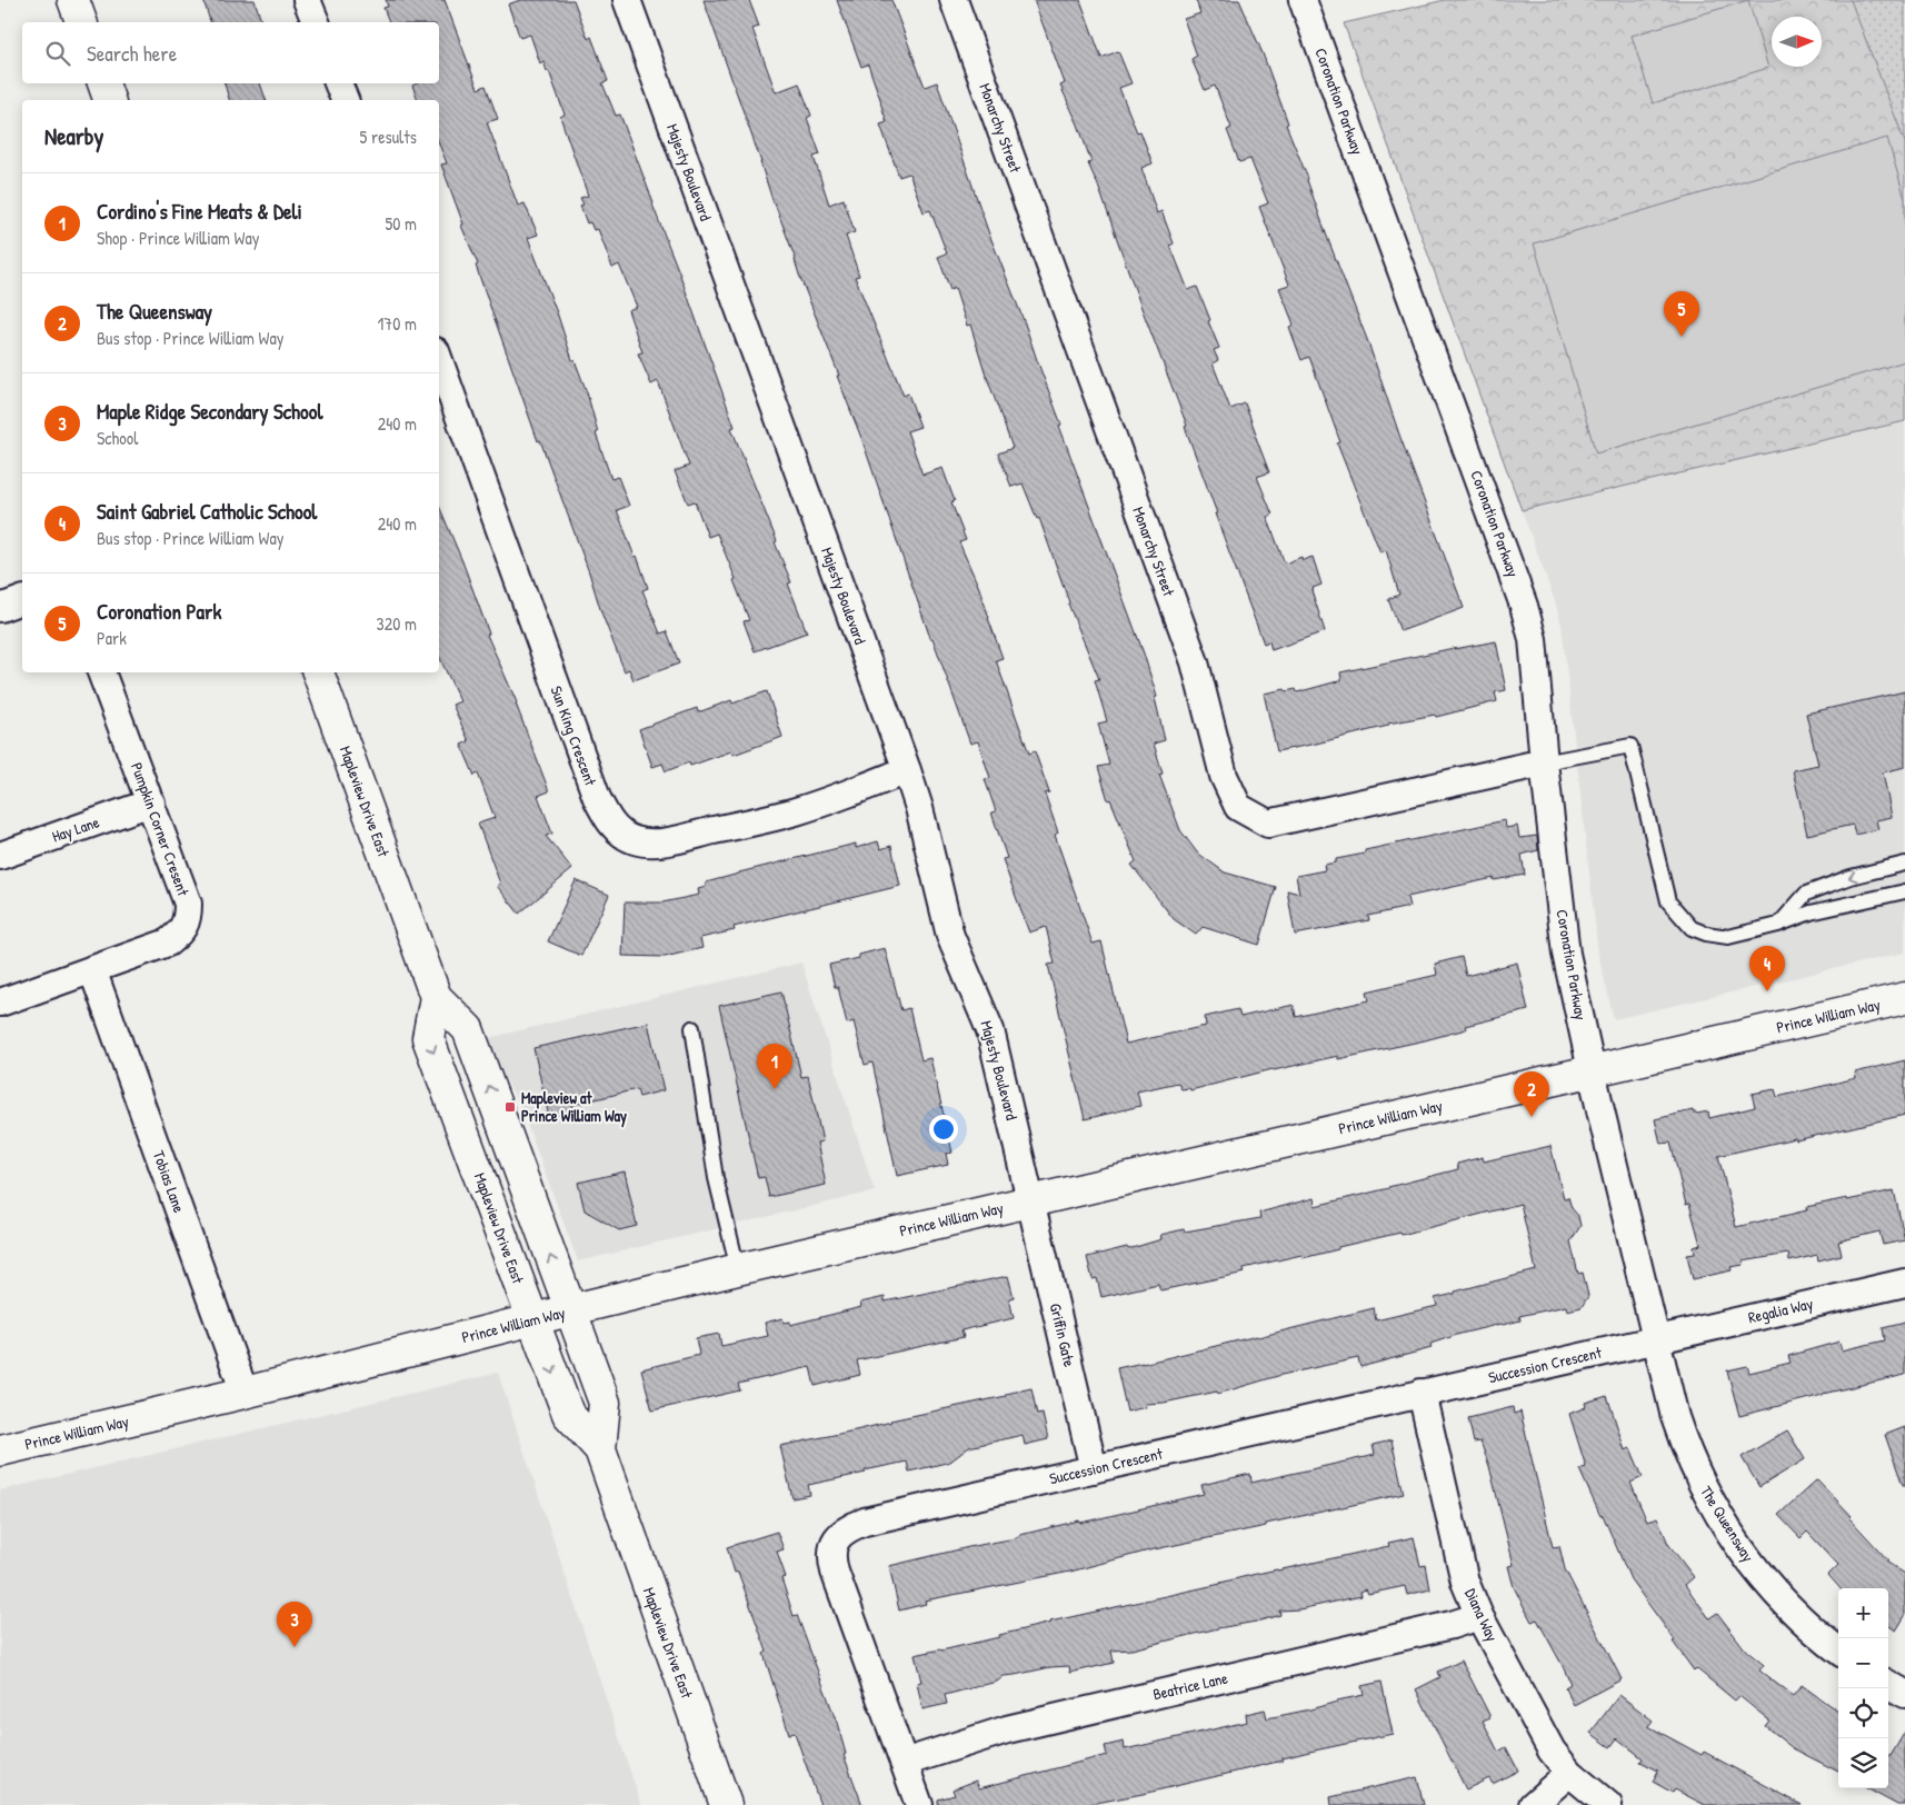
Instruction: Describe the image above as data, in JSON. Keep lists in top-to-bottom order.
{
  "streets": {
    "street": [
      "Coronation Parkway",
      "Monarchy Street",
      "Majesty Boulevard",
      "Sun King Crescent",
      "Mapleview Drive East",
      "Hay Lane",
      "Pumpkin Corner Cresent",
      "Prince William Way",
      "Tobias Lane",
      "Regalia Way",
      "Griffin Gate",
      "Succession Crescent",
      "The Queensway",
      "Diana Way",
      "Beatrice Lane"
    ]
  },
  "crossings": [
    ["Coronation Parkway", "Monarchy Street"],
    ["Coronation Parkway", "Prince William Way"],
    ["Coronation Parkway", "The Queensway"],
    ["Majesty Boulevard", "Sun King Crescent"],
    ["Majesty Boulevard", "Prince William Way"],
    ["Majesty Boulevard", "Griffin Gate"],
    ["Mapleview Drive East", "Prince William Way"],
    ["Hay Lane", "Pumpkin Corner Cresent"],
    ["Pumpkin Corner Cresent", "Tobias Lane"],
    ["Prince William Way", "Tobias Lane"],
    ["Prince William Way", "Griffin Gate"],
    ["Prince William Way", "The Queensway"],
    ["Regalia Way", "Succession Crescent"],
    ["Regalia Way", "The Queensway"],
    ["Griffin Gate", "Succession Crescent"],
    ["Succession Crescent", "The Queensway"],
    ["Succession Crescent", "Diana Way"],
    ["Succession Crescent", "Beatrice Lane"],
    ["Diana Way", "Beatrice Lane"]
  ],
  "places": {
    "transit": ["Mapleview at Prince William Way"]
  },
  "north": "right",
  "page": {
    "search": "Search here",
    "heading": ["Nearby", "5 results"],
    "list": [
      {
        "mark": "1",
        "name": "Cordino's Fine Meats & Deli",
        "note": "Shop · Prince William Way",
        "value": "50 m"
      },
      {
        "mark": "2",
        "name": "The Queensway",
        "note": "Bus stop · Prince William Way",
        "value": "170 m"
      },
      {
        "mark": "3",
        "name": "Maple Ridge Secondary School",
        "note": "School",
        "value": "240 m"
      },
      {
        "mark": "4",
        "name": "Saint Gabriel Catholic School",
        "note": "Bus stop · Prince William Way",
        "value": "240 m"
      },
      {
        "mark": "5",
        "name": "Coronation Park",
        "note": "Park",
        "value": "320 m"
      }
    ],
    "pins": [
      "5",
      "4",
      "1",
      "2",
      "3"
    ],
    "map_buttons": ["+", "−"]
  }
}
